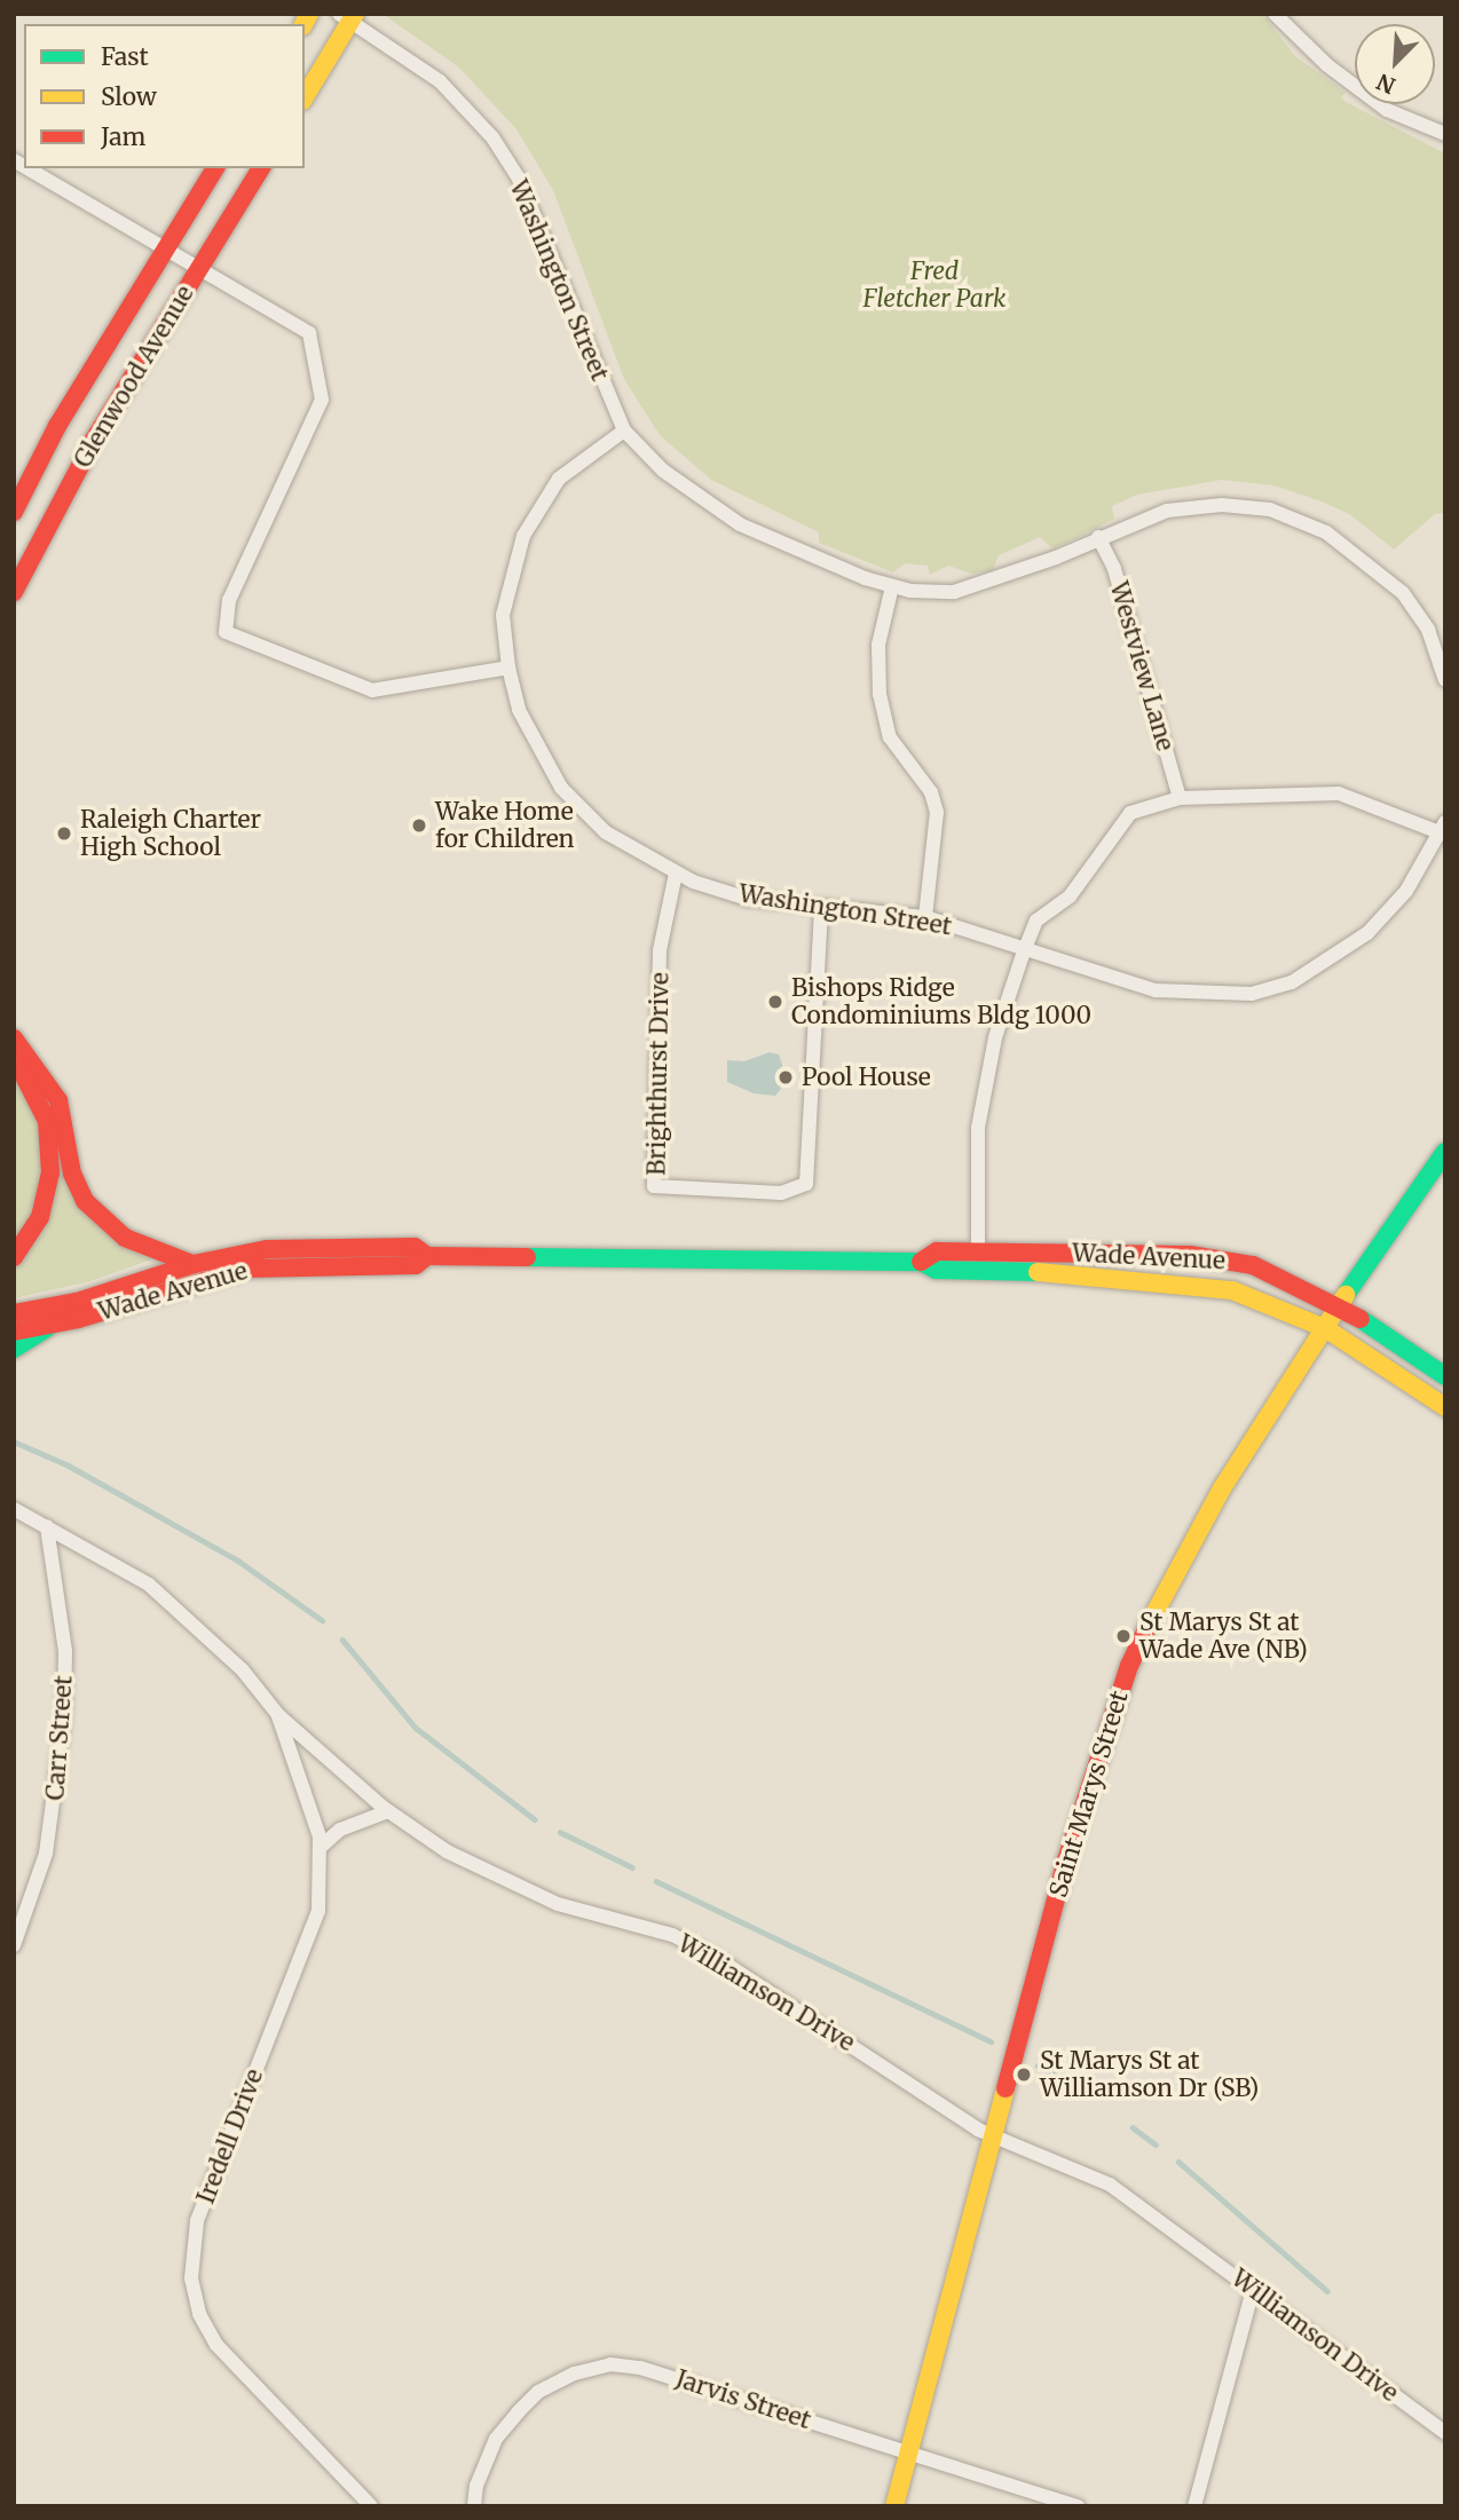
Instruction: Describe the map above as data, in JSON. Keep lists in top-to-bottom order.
{
  "streets": {
    "main road": ["Glenwood Avenue", "Wade Avenue", "Saint Marys Street"],
    "street": [
      "Washington Street",
      "Westview Lane",
      "Brighthurst Drive",
      "Carr Street",
      "Williamson Drive",
      "Iredell Drive",
      "Jarvis Street"
    ]
  },
  "crossings": [
    ["Washington Street", "Westview Lane"],
    ["Washington Street", "Brighthurst Drive"],
    ["Wade Avenue", "Saint Marys Street"],
    ["Carr Street", "Williamson Drive"],
    ["Saint Marys Street", "Williamson Drive"],
    ["Saint Marys Street", "Jarvis Street"],
    ["Williamson Drive", "Iredell Drive"]
  ],
  "parks": ["Fred Fletcher Park"],
  "places": [
    "Wake Home for Children",
    "Raleigh Charter High School",
    "Bishops Ridge Condominiums Bldg 1000",
    "Pool House",
    "St Marys St at Wade Ave (NB)",
    "St Marys St at Williamson Dr (SB)"
  ],
  "legend": ["Fast", "Slow", "Jam"],
  "north": "bottom left"
}
